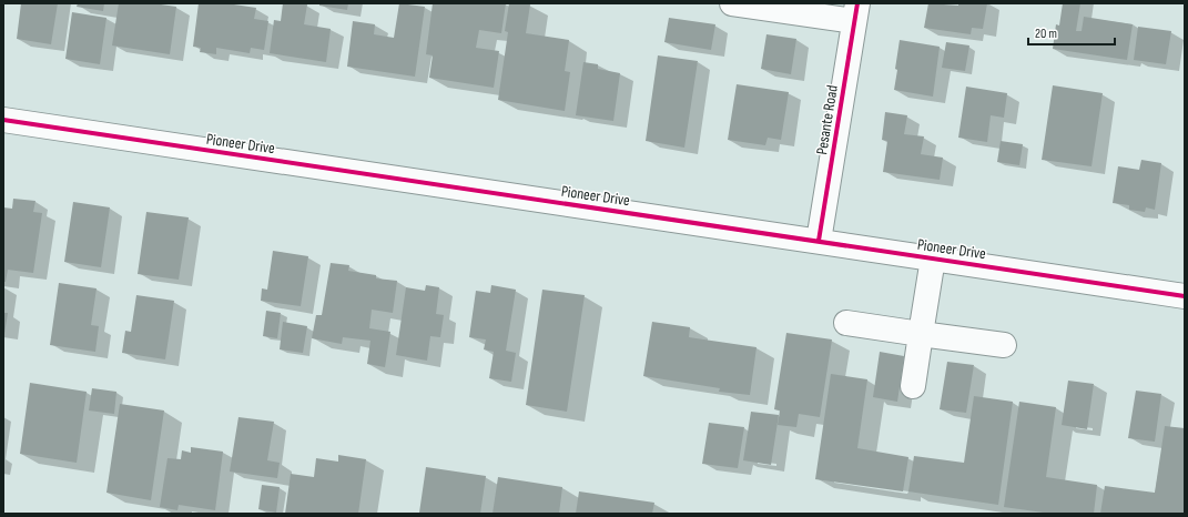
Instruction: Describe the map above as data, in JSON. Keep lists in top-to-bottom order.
{
  "streets": {
    "street": ["Pesante Road", "Pioneer Drive"]
  },
  "crossings": [
    ["Pesante Road", "Pioneer Drive"]
  ],
  "scale_bar": "20 m"
}
